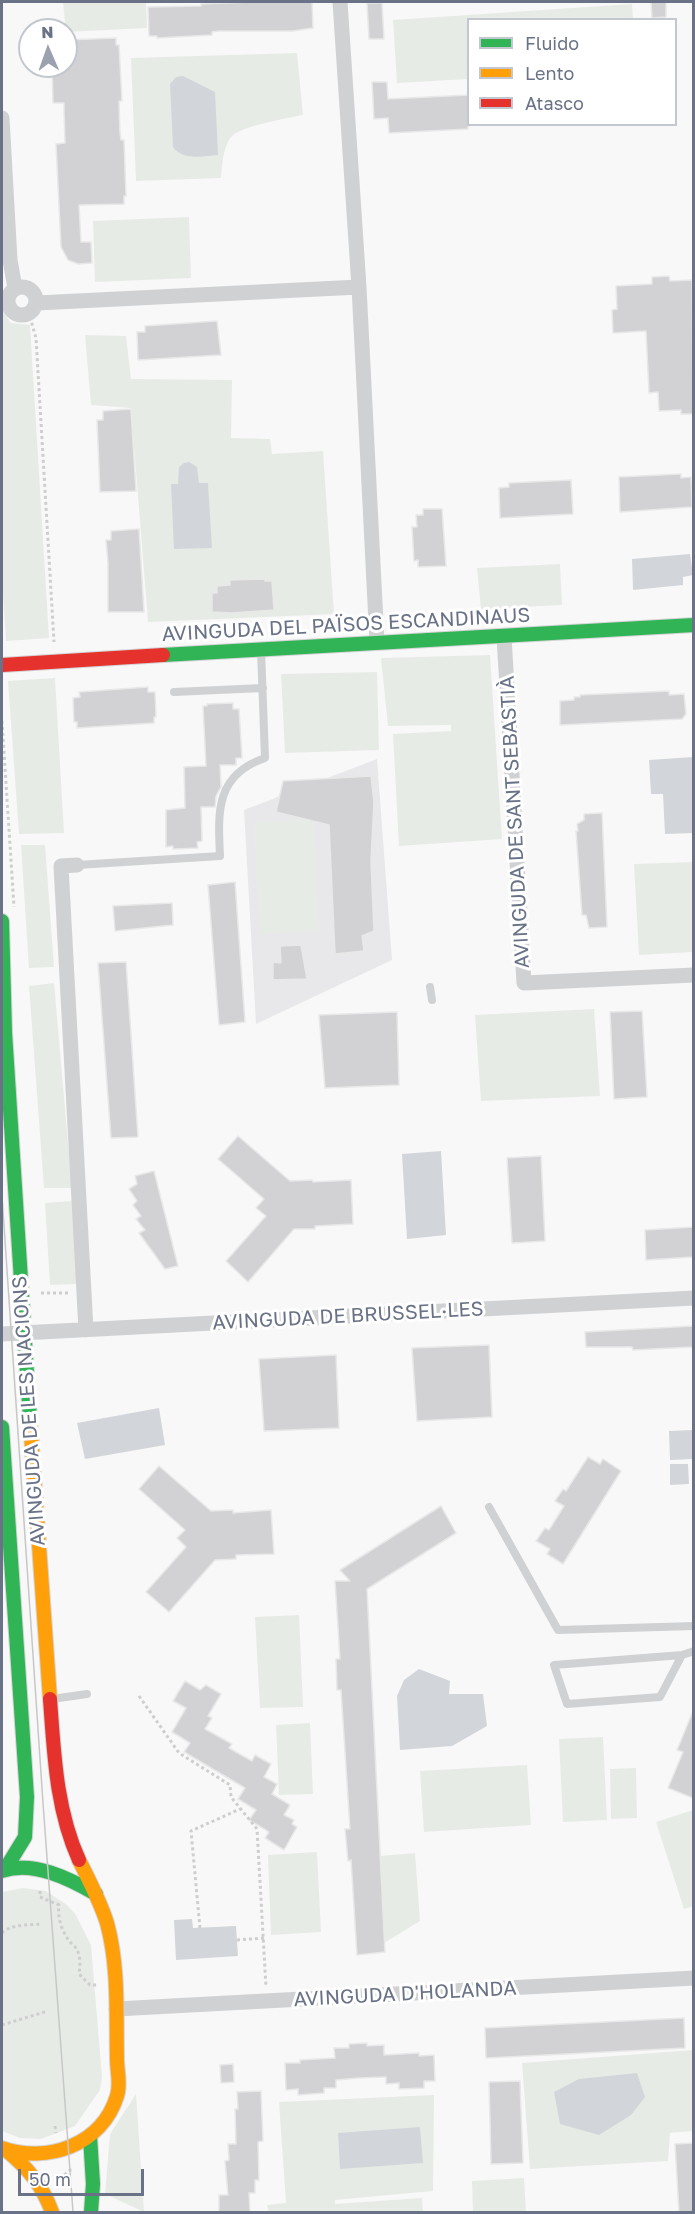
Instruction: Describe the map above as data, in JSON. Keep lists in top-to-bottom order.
{
  "streets": {
    "main road": ["AVINGUDA DEL PAÏSOS ESCANDINAUS", "AVINGUDA DE LES NACIONS"],
    "street": ["AVINGUDA DE SANT SEBASTIÀ", "AVINGUDA DE BRUSSEL·LES", "AVINGUDA D'HOLANDA"]
  },
  "crossings": [
    ["AVINGUDA DEL PAÏSOS ESCANDINAUS", "AVINGUDA DE SANT SEBASTIÀ"],
    ["AVINGUDA DE BRUSSEL·LES", "AVINGUDA DE LES NACIONS"],
    ["AVINGUDA DE LES NACIONS", "AVINGUDA D'HOLANDA"]
  ],
  "legend": ["Fluido", "Lento", "Atasco"],
  "scale_bar": "50 m",
  "north": "top"
}
